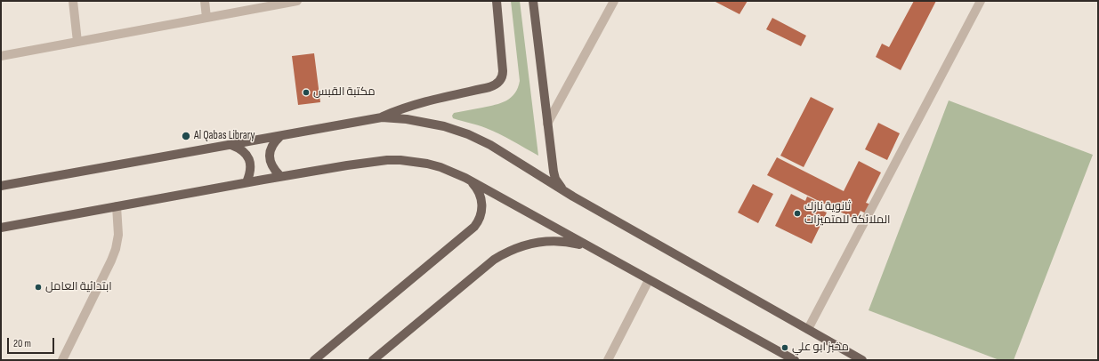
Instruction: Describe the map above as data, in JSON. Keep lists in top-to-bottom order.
{
  "places": [
    "مكتبة القبس",
    "Al Qabas Library",
    "ثانوية نازك الملائكة للمتميزات",
    "ابتدائية العامل",
    "مخبز ابو علي"
  ],
  "scale_bar": "20 m"
}
